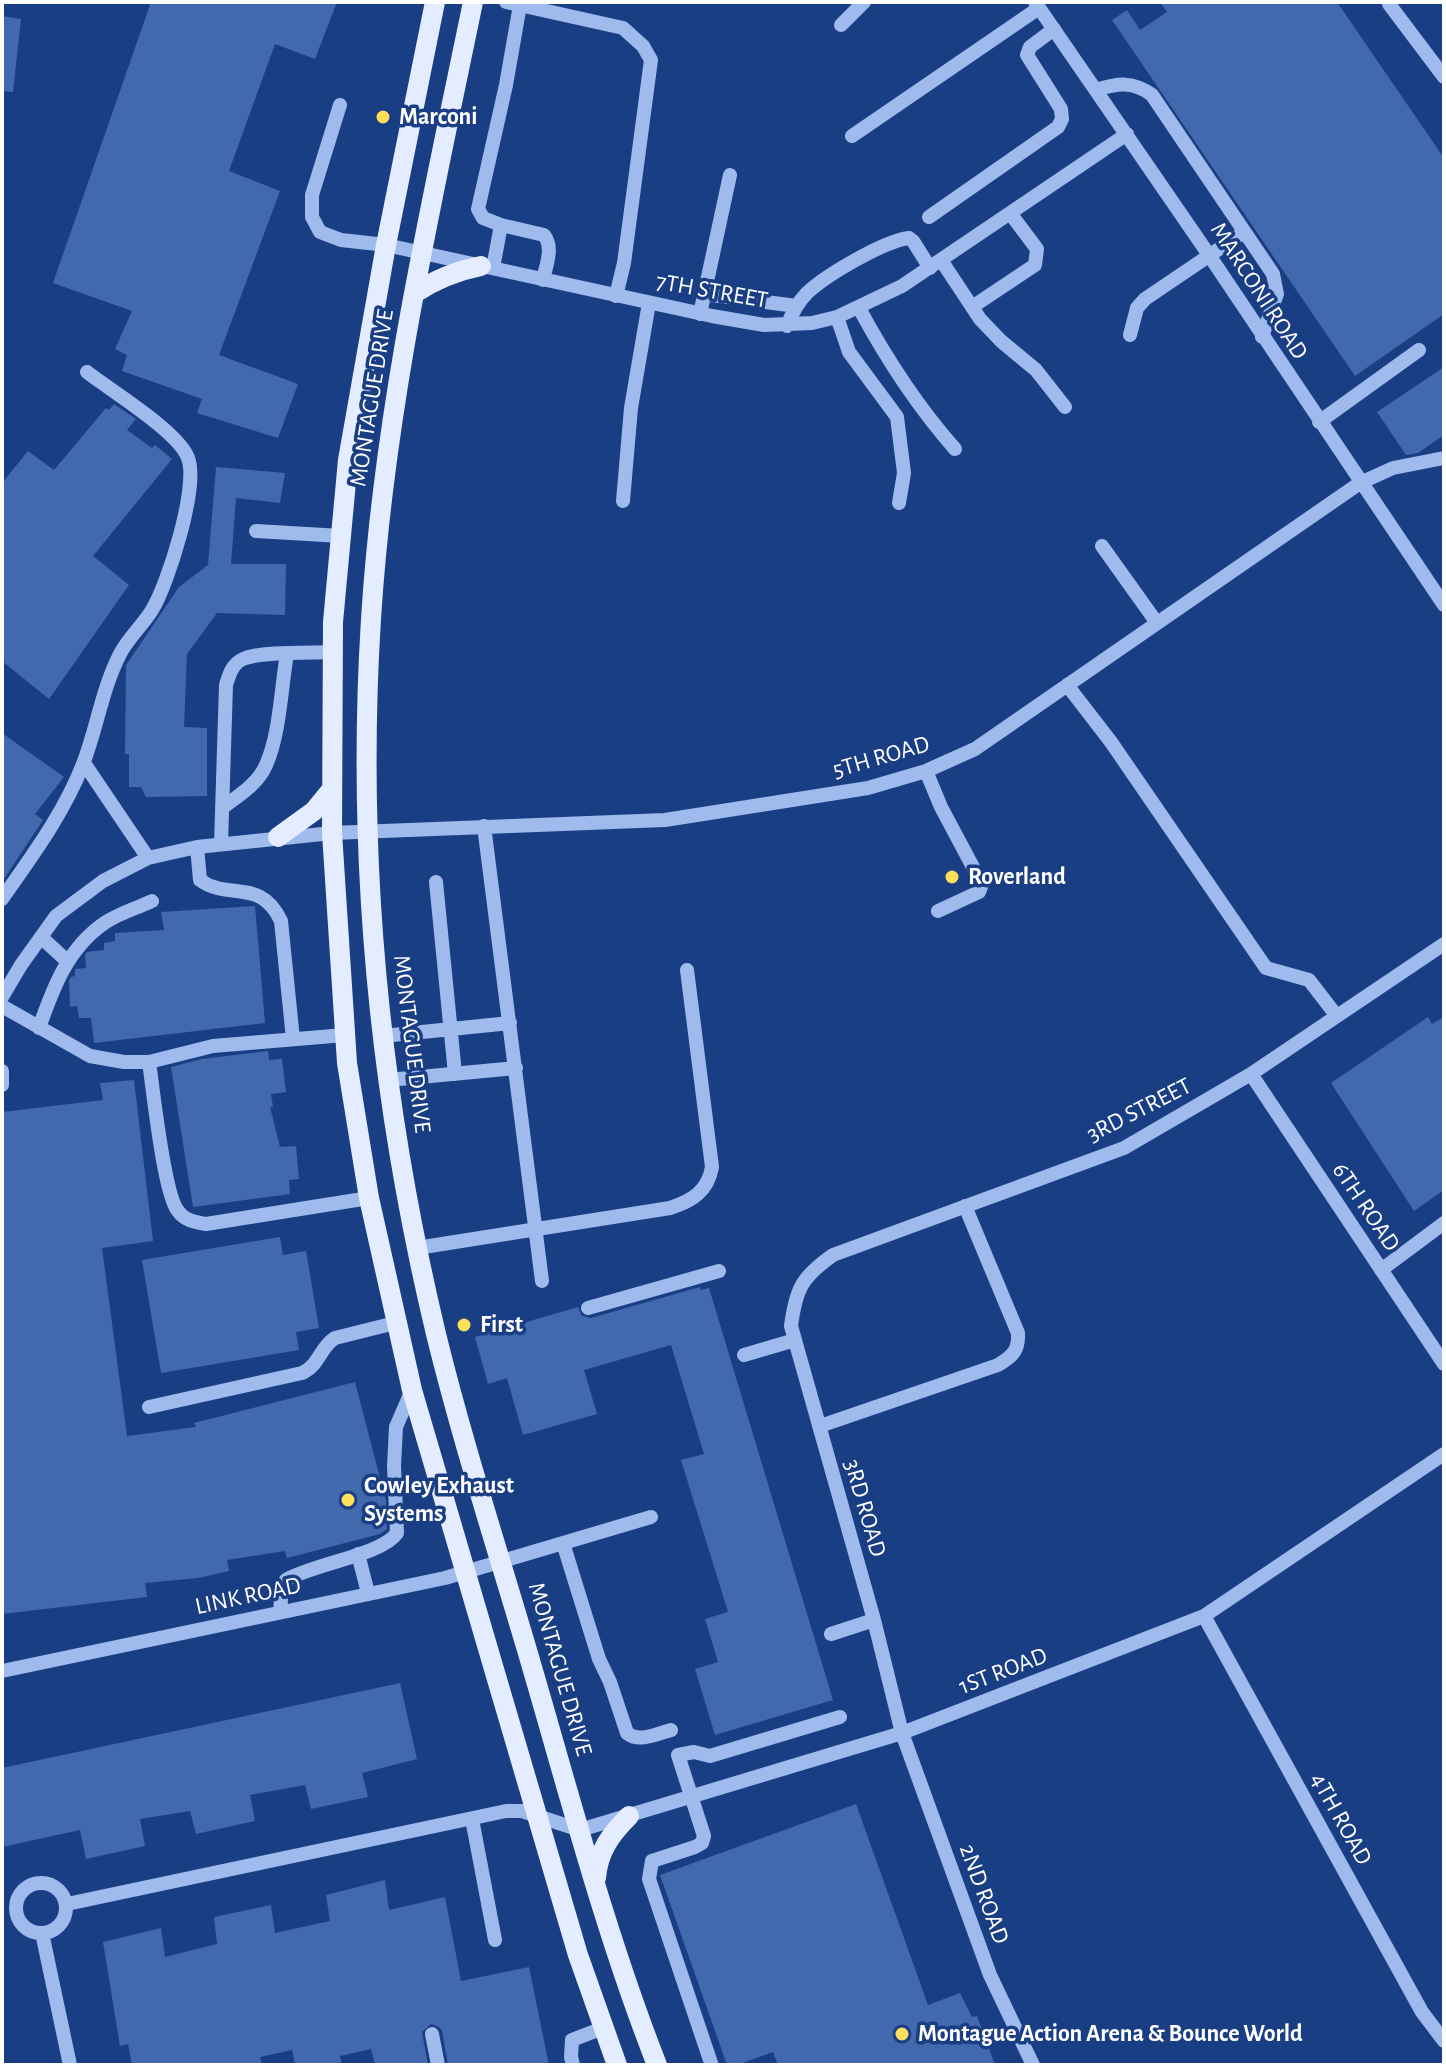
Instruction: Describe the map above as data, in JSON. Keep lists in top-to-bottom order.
{
  "streets": {
    "main road": ["MONTAGUE DRIVE"],
    "street": [
      "7TH STREET",
      "MARCONI ROAD",
      "5TH ROAD",
      "3RD STREET",
      "6TH ROAD",
      "3RD ROAD",
      "LINK ROAD",
      "1ST ROAD",
      "4TH ROAD",
      "2ND ROAD"
    ]
  },
  "crossings": [
    ["7TH STREET", "MARCONI ROAD"],
    ["7TH STREET", "MONTAGUE DRIVE"],
    ["MARCONI ROAD", "5TH ROAD"],
    ["MONTAGUE DRIVE", "5TH ROAD"],
    ["MONTAGUE DRIVE", "LINK ROAD"],
    ["MONTAGUE DRIVE", "1ST ROAD"],
    ["3RD STREET", "6TH ROAD"],
    ["3RD STREET", "3RD ROAD"],
    ["3RD ROAD", "1ST ROAD"],
    ["3RD ROAD", "2ND ROAD"],
    ["1ST ROAD", "4TH ROAD"],
    ["1ST ROAD", "2ND ROAD"]
  ],
  "places": [
    "Marconi",
    "Roverland",
    "First",
    "Cowley Exhaust Systems",
    "Montague Action Arena & Bounce World"
  ]
}
